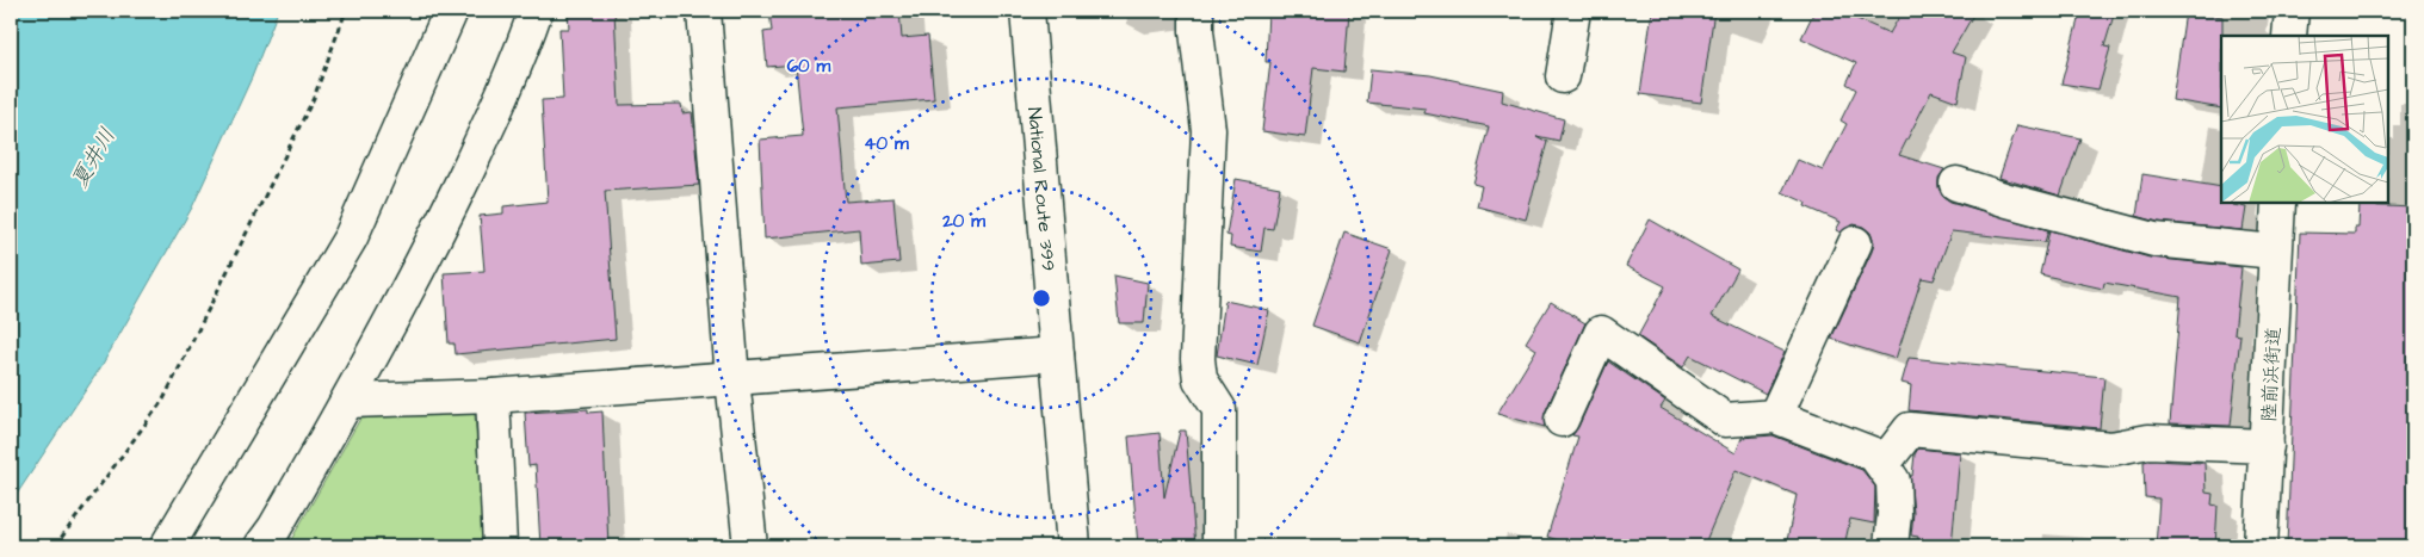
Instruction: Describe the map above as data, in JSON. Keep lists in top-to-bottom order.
{
  "streets": {
    "main road": ["National Route 399", "陸前浜街道"]
  },
  "water": ["夏井川"],
  "rings": ["60 m", "40 m", "20 m"]
}
